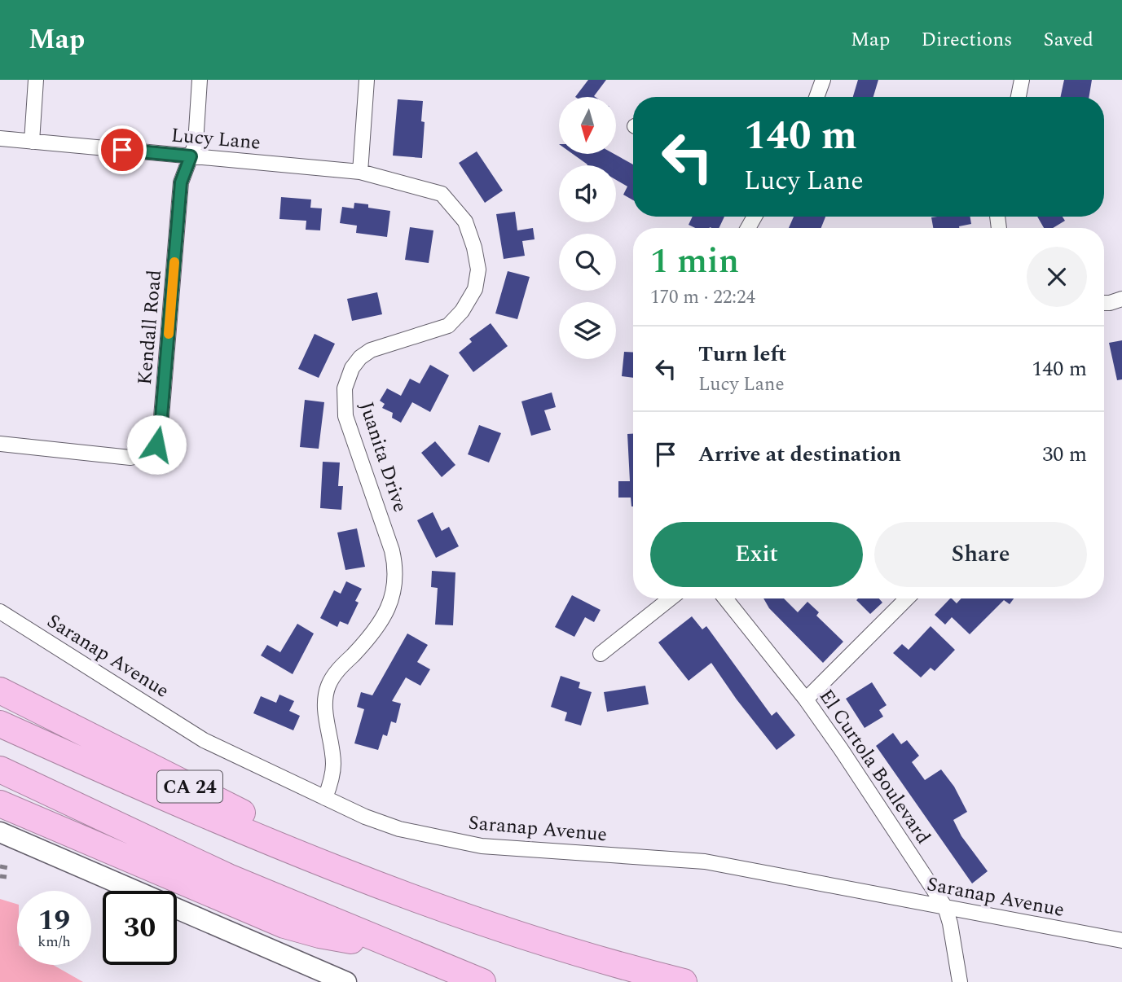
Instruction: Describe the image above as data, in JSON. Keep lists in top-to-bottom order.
{
  "streets": {
    "highway": ["CA 24"],
    "street": [
      "Lucy Lane",
      "Kendall Road",
      "Juanita Drive",
      "Saranap Avenue",
      "El Curtola Boulevard"
    ]
  },
  "crossings": [
    ["Lucy Lane", "Kendall Road"],
    ["Lucy Lane", "Juanita Drive"],
    ["Juanita Drive", "Saranap Avenue"],
    ["Saranap Avenue", "El Curtola Boulevard"]
  ],
  "north": "bottom",
  "page": {
    "header": "Map",
    "nav": ["Map", "Directions", "Saved"],
    "turn": ["140 m", "Lucy Lane"],
    "heading": ["1 min", "170 m · 22:24"],
    "list": [
      {
        "name": "Turn left",
        "note": "Lucy Lane",
        "value": "140 m"
      },
      {
        "name": "Arrive at destination",
        "value": "30 m"
      }
    ],
    "buttons": ["Exit", "Share"],
    "speed": "19 km/h",
    "limit": "30"
  }
}
